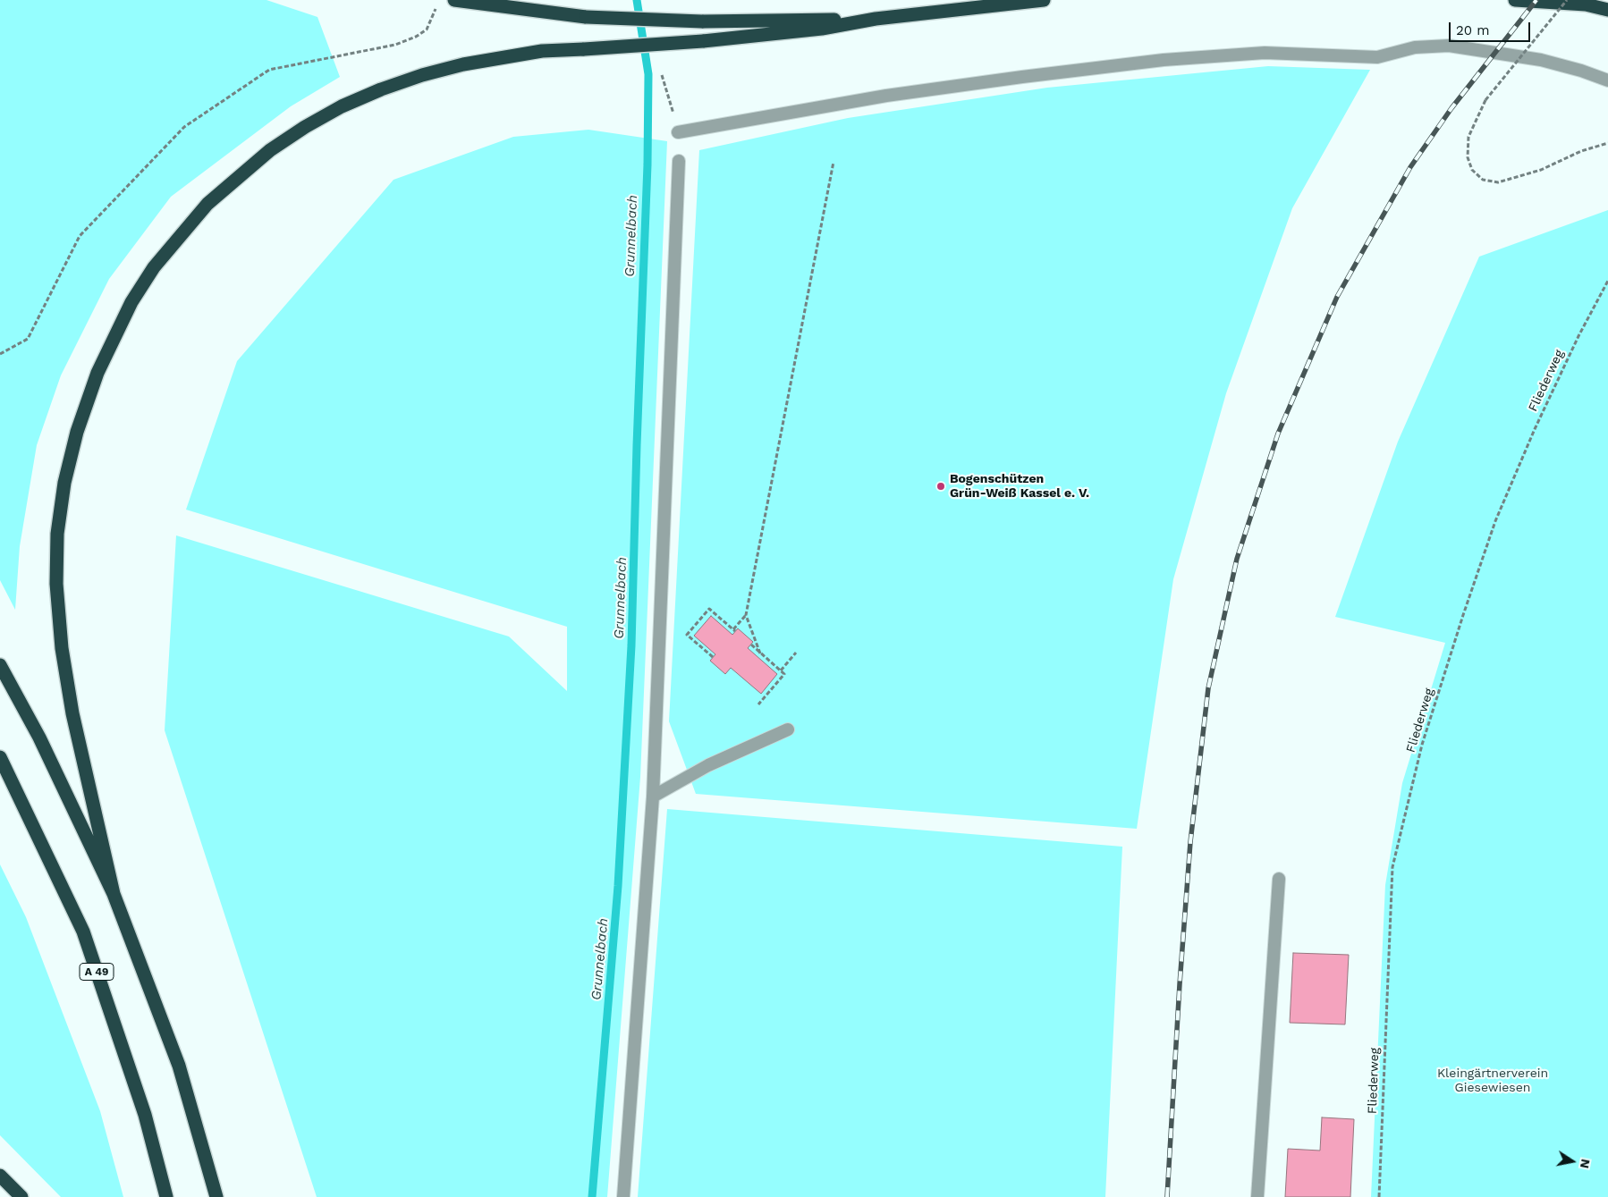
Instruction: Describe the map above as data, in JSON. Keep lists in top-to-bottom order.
{
  "streets": {
    "highway": ["A 49"],
    "path": ["Fliederweg"]
  },
  "water": ["Grunnelbach"],
  "parks": ["Kleingärtnerverein Giesewiesen"],
  "places": ["Bogenschützen Grün-Weiß Kassel e. V."],
  "scale_bar": "20 m",
  "north": "right"
}
